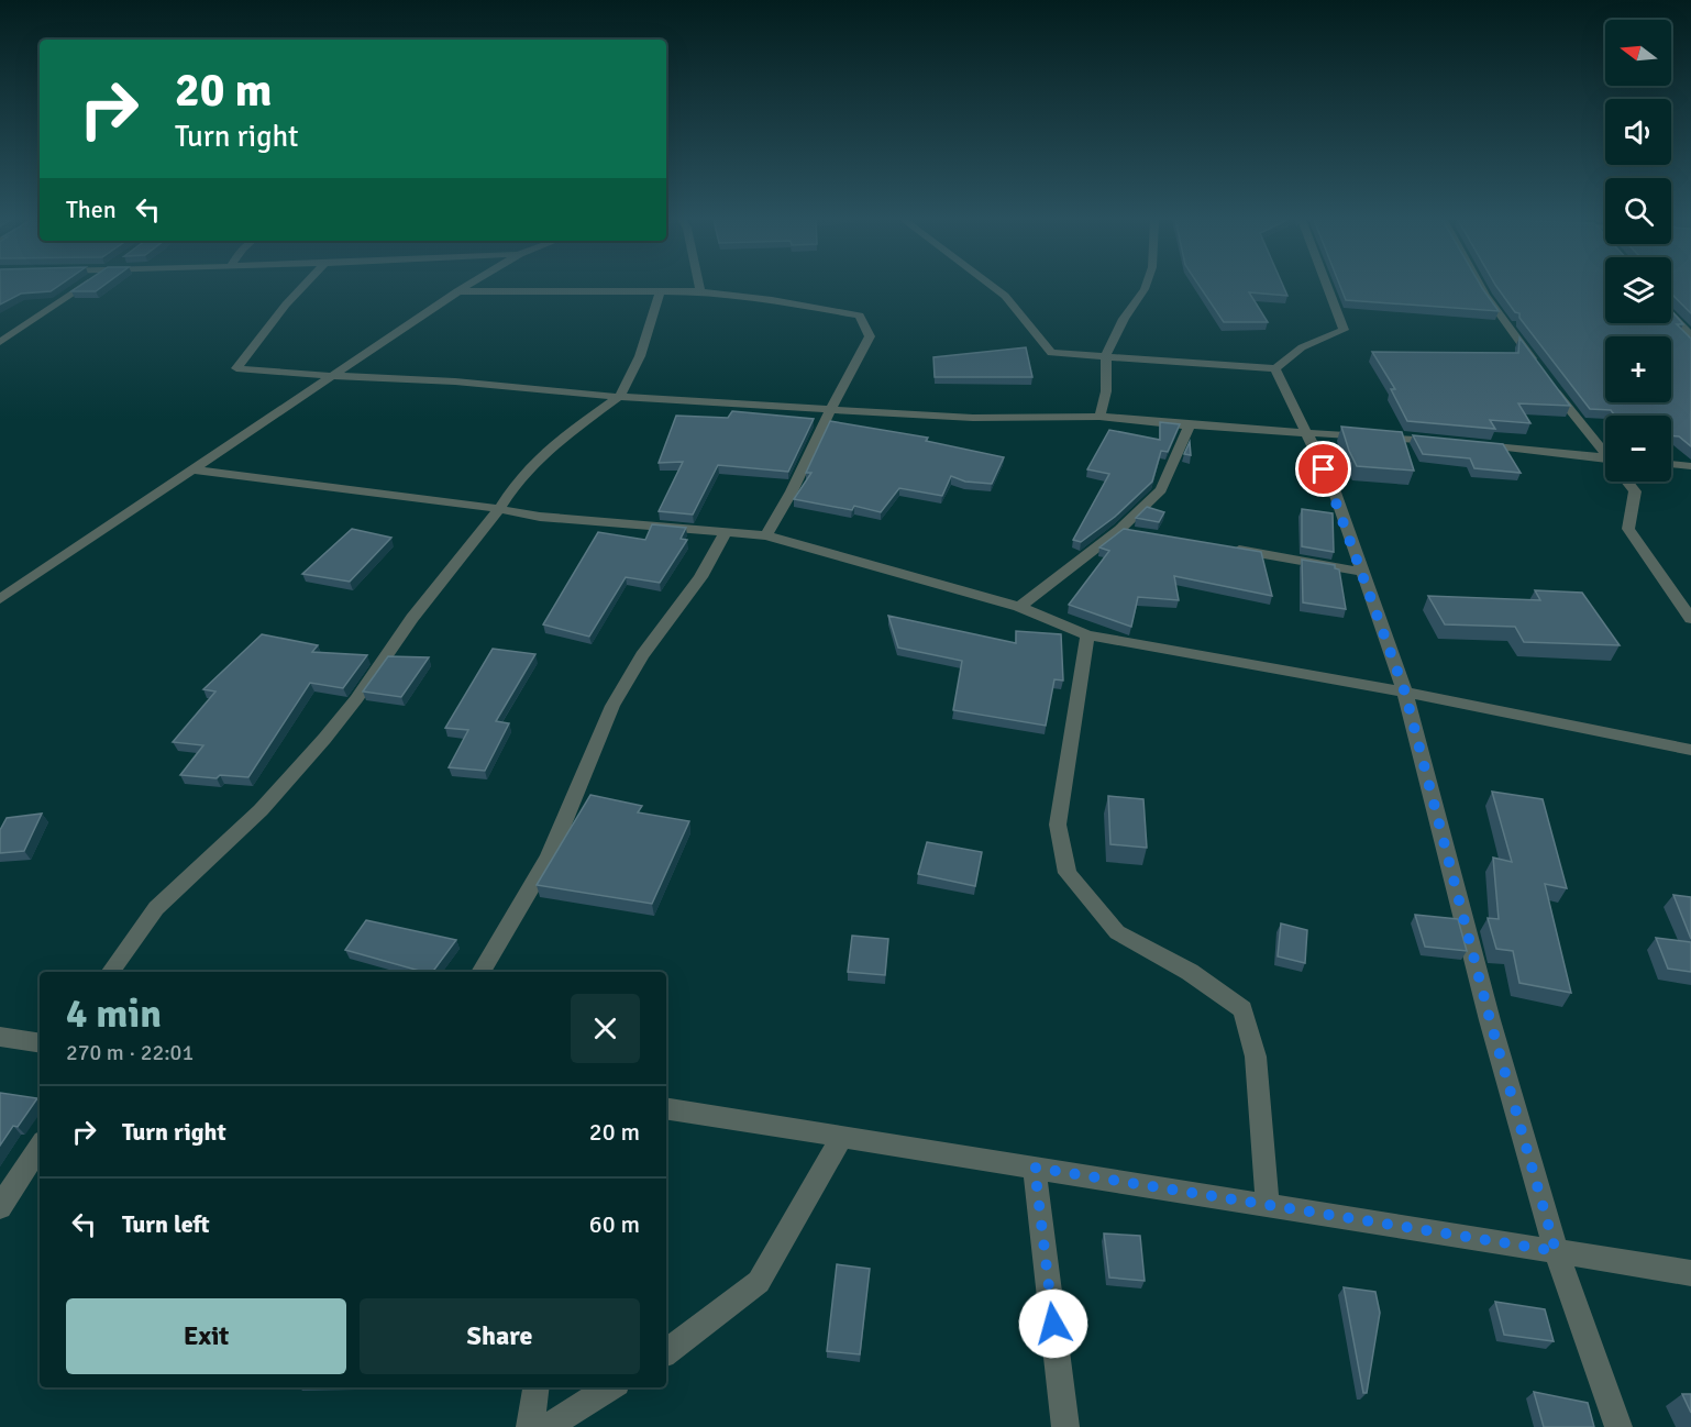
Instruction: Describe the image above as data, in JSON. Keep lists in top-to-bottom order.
{
  "north": "left",
  "page": {
    "map_buttons": ["+", "−"],
    "turn": ["20 m", "Turn right"],
    "then": "Then",
    "heading": ["4 min", "270 m · 22:01"],
    "list": [
      {
        "name": "Turn right",
        "value": "20 m"
      },
      {
        "name": "Turn left",
        "value": "60 m"
      }
    ],
    "buttons": ["Exit", "Share"]
  }
}
